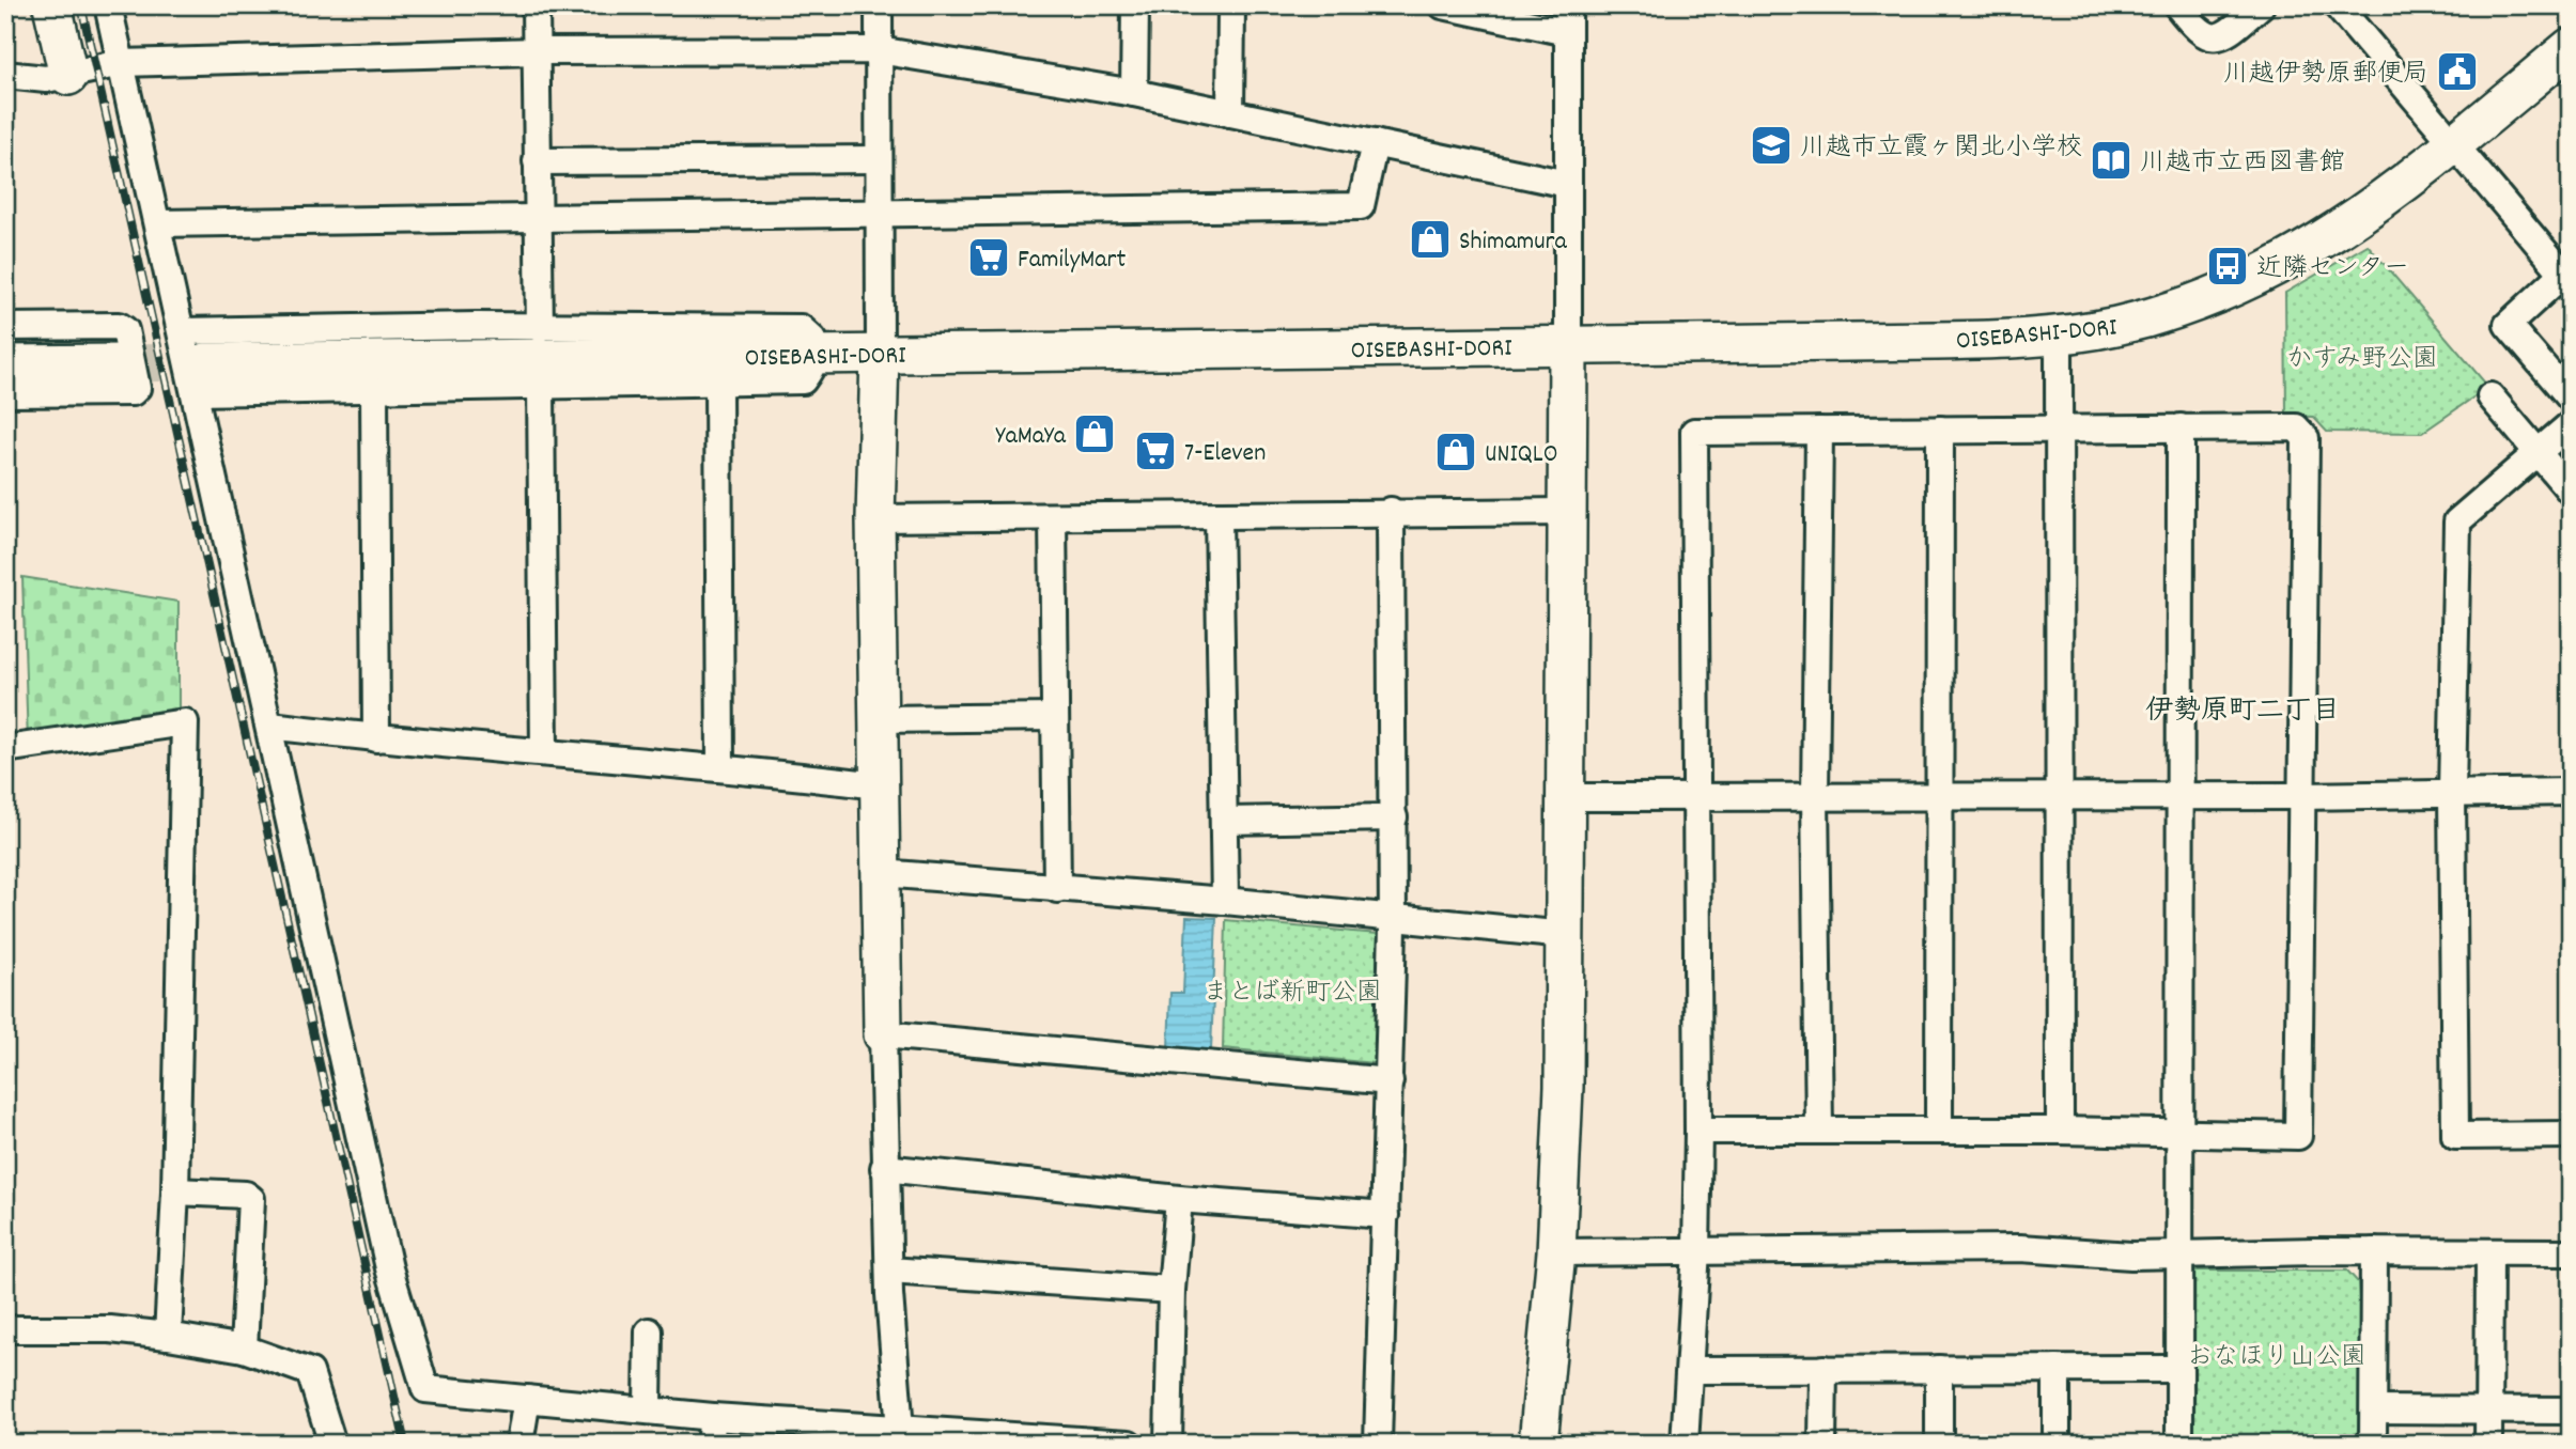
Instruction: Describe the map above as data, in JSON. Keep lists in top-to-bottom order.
{
  "streets": {
    "street": ["OISEBASHI-DORI"]
  },
  "districts": ["伊勢原町二丁目"],
  "parks": ["かすみ野公園", "まとば新町公園", "おなほり山公園"],
  "places": {
    "public building": ["川越伊勢原郵便局"],
    "school or university": ["川越市立霞ヶ関北小学校"],
    "library": ["川越市立西図書館"],
    "shop": ["Shimamura", "YaMaYa", "UNIQLO"],
    "supermarket": ["FamilyMart", "7-Eleven"],
    "bus stop": ["近隣センター"]
  }
}
